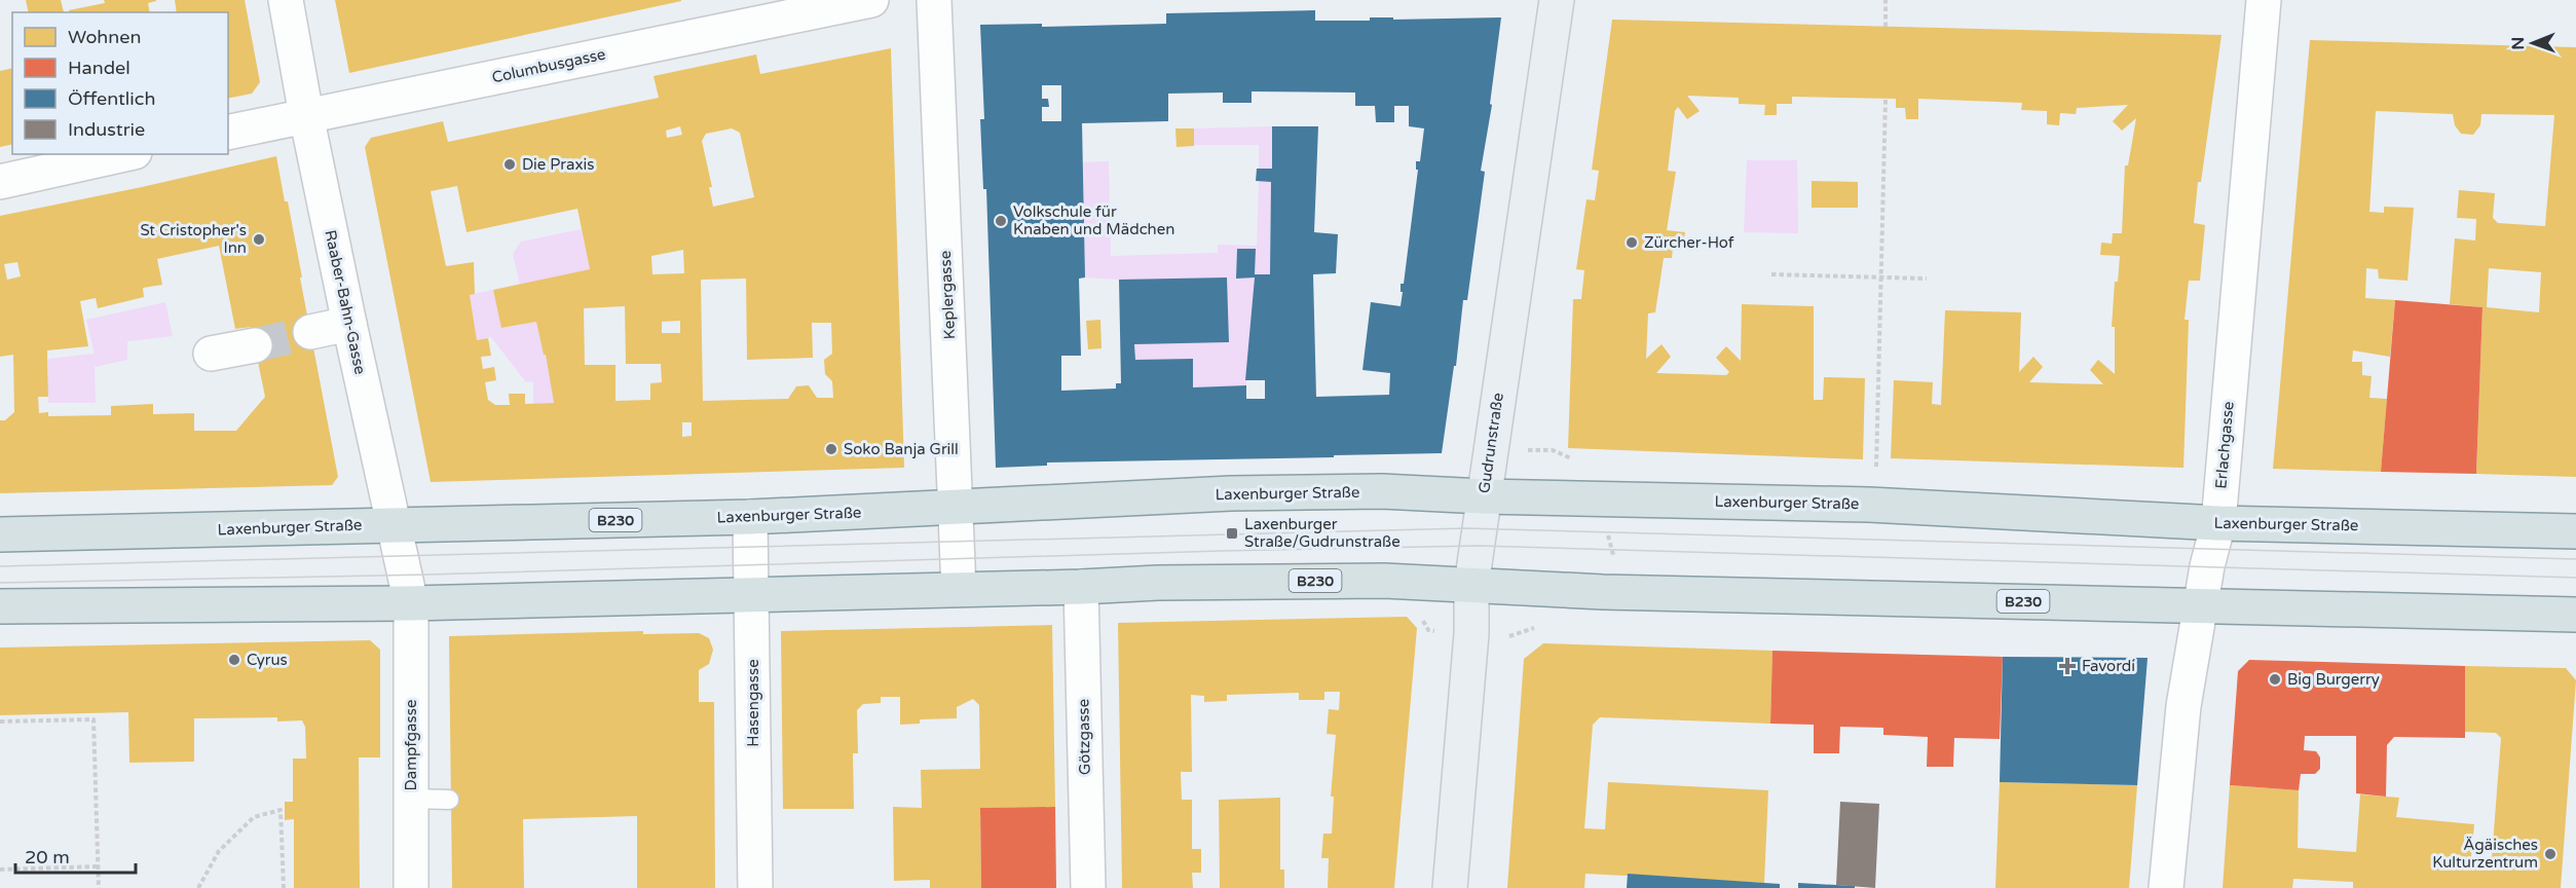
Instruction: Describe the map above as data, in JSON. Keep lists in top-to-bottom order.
{
  "streets": {
    "main road": ["Gudrunstraße", "Laxenburger Straße", "B230"],
    "street": [
      "Columbusgasse",
      "Keplergasse",
      "Raaber-Bahn-Gasse",
      "Erlachgasse",
      "Hasengasse",
      "Götzgasse",
      "Dampfgasse"
    ]
  },
  "crossings": [
    ["Columbusgasse", "Raaber-Bahn-Gasse"],
    ["Keplergasse", "Laxenburger Straße"],
    ["Keplergasse", "B230"],
    ["Raaber-Bahn-Gasse", "Laxenburger Straße"],
    ["Raaber-Bahn-Gasse", "B230"],
    ["Raaber-Bahn-Gasse", "Dampfgasse"],
    ["Gudrunstraße", "Laxenburger Straße"],
    ["Gudrunstraße", "B230"],
    ["Erlachgasse", "Laxenburger Straße"],
    ["Erlachgasse", "B230"],
    ["Laxenburger Straße", "Hasengasse"],
    ["B230", "Hasengasse"],
    ["B230", "Götzgasse"],
    ["B230", "Dampfgasse"]
  ],
  "places": {
    "other": [
      "Die Praxis",
      "Volkschule für Knaben und Mädchen",
      "St Cristopher's Inn",
      "Zürcher-Hof",
      "Soko Banja Grill",
      "Cyrus",
      "Big Burgerry",
      "Ägäisches Kulturzentrum"
    ],
    "transit": ["Laxenburger Straße/Gudrunstraße"],
    "health": ["Favordi"]
  },
  "legend": [
    "Wohnen",
    "Handel",
    "Öffentlich",
    "Industrie"
  ],
  "scale_bar": "20 m",
  "north": "left"
}
